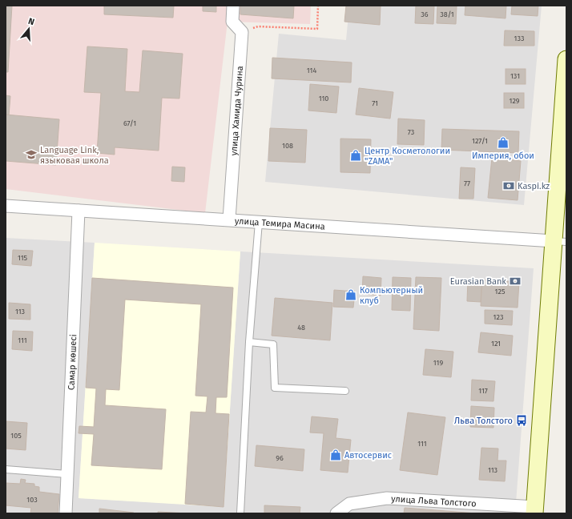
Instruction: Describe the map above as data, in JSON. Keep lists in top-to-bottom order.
{
  "streets": {
    "street": [
      "улица Хамида Чурина",
      "улица Темира Масина",
      "Самар көшесі",
      "улица Льва Толстого"
    ]
  },
  "crossings": [
    ["улица Хамида Чурина", "улица Темира Масина"],
    ["улица Темира Масина", "Самар көшесі"]
  ],
  "places": {
    "shop": [
      "Империя, обои",
      "Центр Косметологии \"ZAMA\"",
      "Компьютерный клуб",
      "Автосервис"
    ],
    "school or university": ["Language Link, языковая школа"],
    "bank": ["Kaspi.kz", "Eurasian Bank"],
    "bus stop": ["Льва Толстого"]
  },
  "house_numbers": [
    "36",
    "38/1",
    "133",
    "114",
    "131",
    "110",
    "129",
    "71",
    "67/1",
    "73",
    "127/1",
    "108",
    "77",
    "115",
    "125",
    "113",
    "123",
    "48",
    "111",
    "121",
    "119",
    "117",
    "105",
    "111",
    "96",
    "113",
    "103"
  ],
  "north": "top"
}
